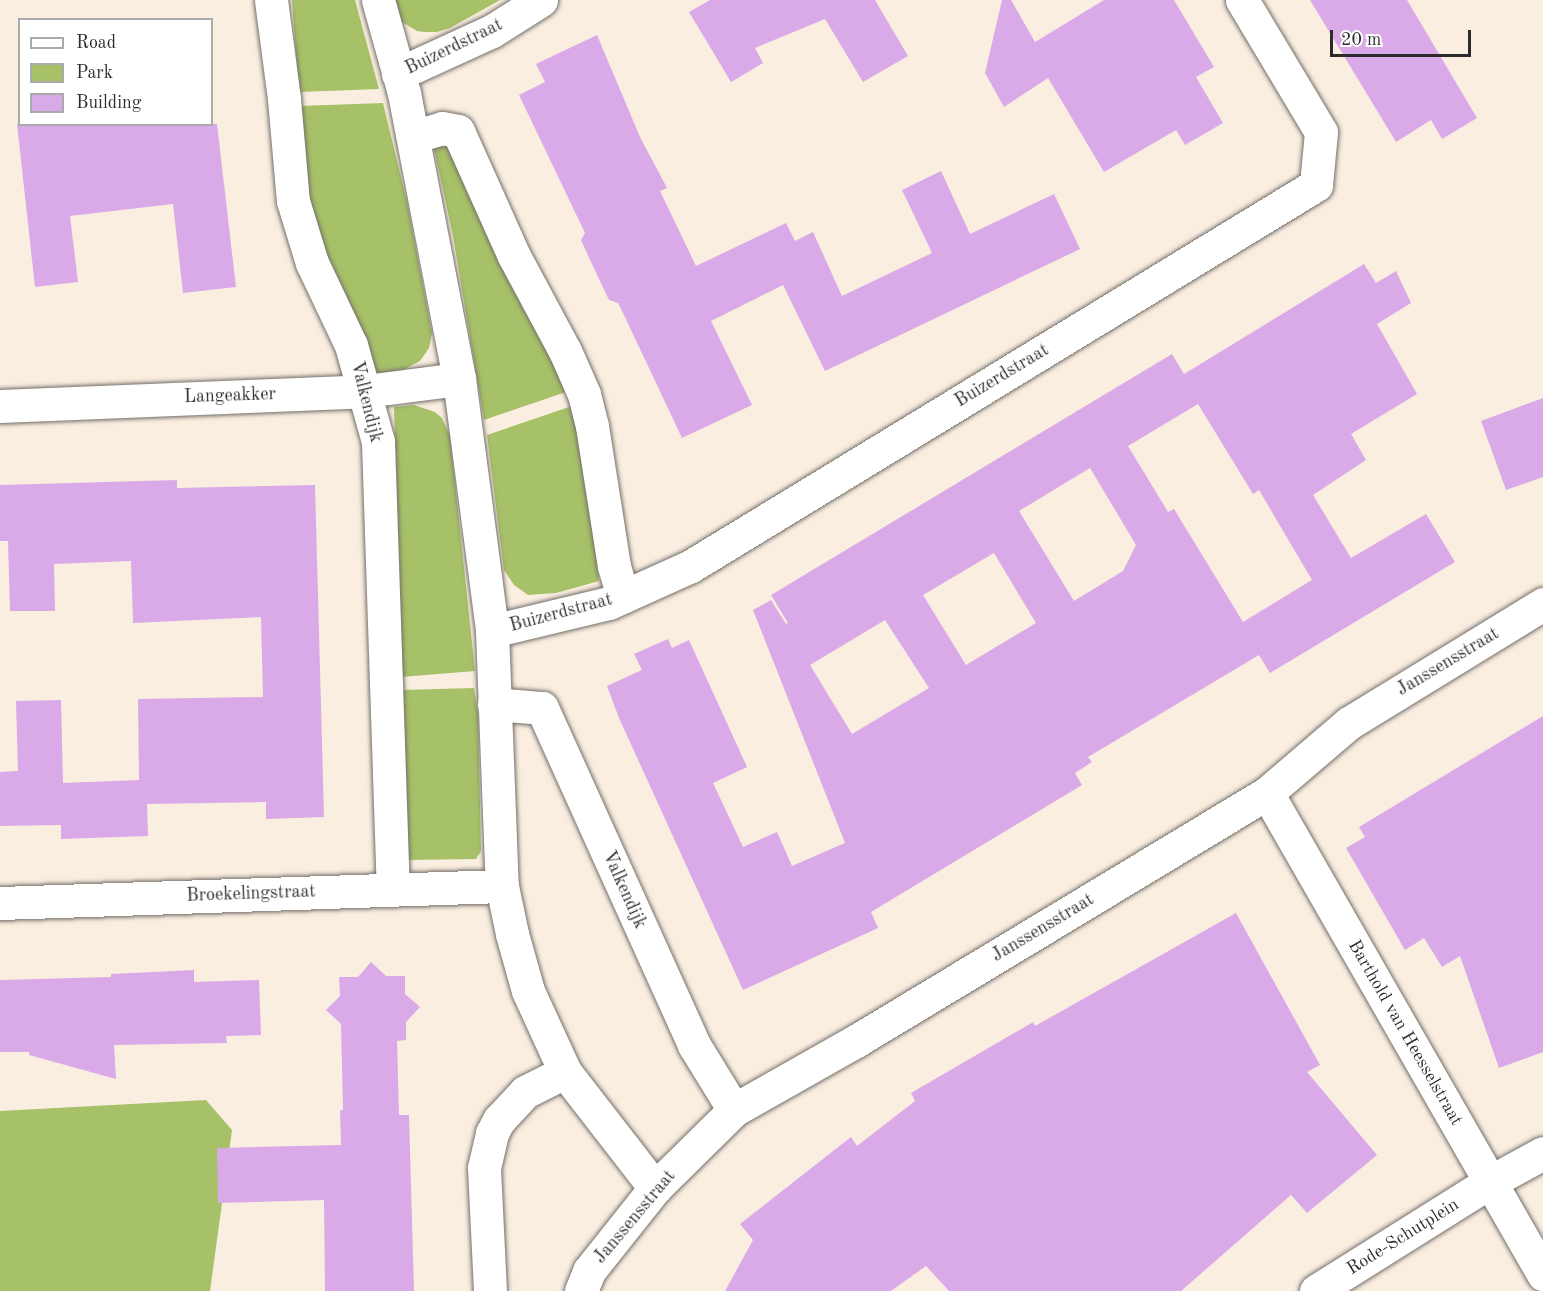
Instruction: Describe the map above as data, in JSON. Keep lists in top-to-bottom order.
{
  "streets": {
    "street": [
      "Buizerdstraat",
      "Langeakker",
      "Valkendijk",
      "Janssensstraat",
      "Broekelingstraat",
      "Barthold van Heesselstraat",
      "Rode-Schutplein"
    ]
  },
  "crossings": [
    ["Langeakker", "Valkendijk"],
    ["Valkendijk", "Janssensstraat"],
    ["Valkendijk", "Broekelingstraat"],
    ["Janssensstraat", "Barthold van Heesselstraat"],
    ["Barthold van Heesselstraat", "Rode-Schutplein"]
  ],
  "legend": ["Road", "Park", "Building"],
  "scale_bar": "20 m"
}
